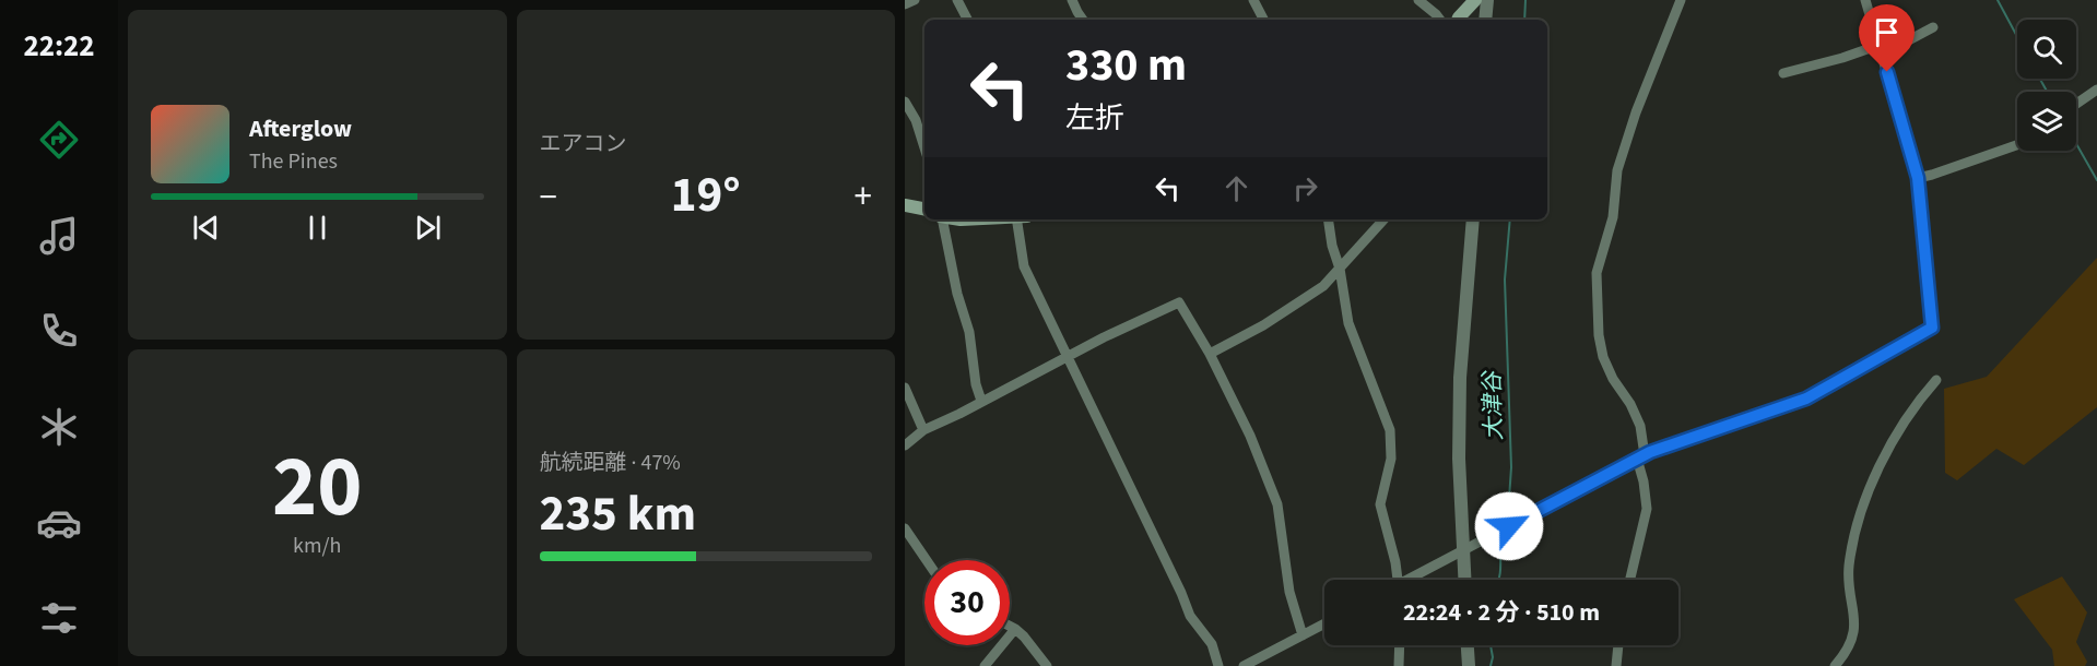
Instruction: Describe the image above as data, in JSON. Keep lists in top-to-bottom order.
{
  "water": ["大津谷"],
  "page": {
    "tabs": "22:22",
    "tile": [
      "エアコン",
      ["20", "km/h"],
      ["航続距離 · 47%", "235 km"]
    ],
    "turn": ["330 m", "左折"],
    "song": ["Afterglow", "The Pines"],
    "heat": ["−", "19°", "+"],
    "limit": "30",
    "trip": "22:24 · 2 分 · 510 m"
  }
}
